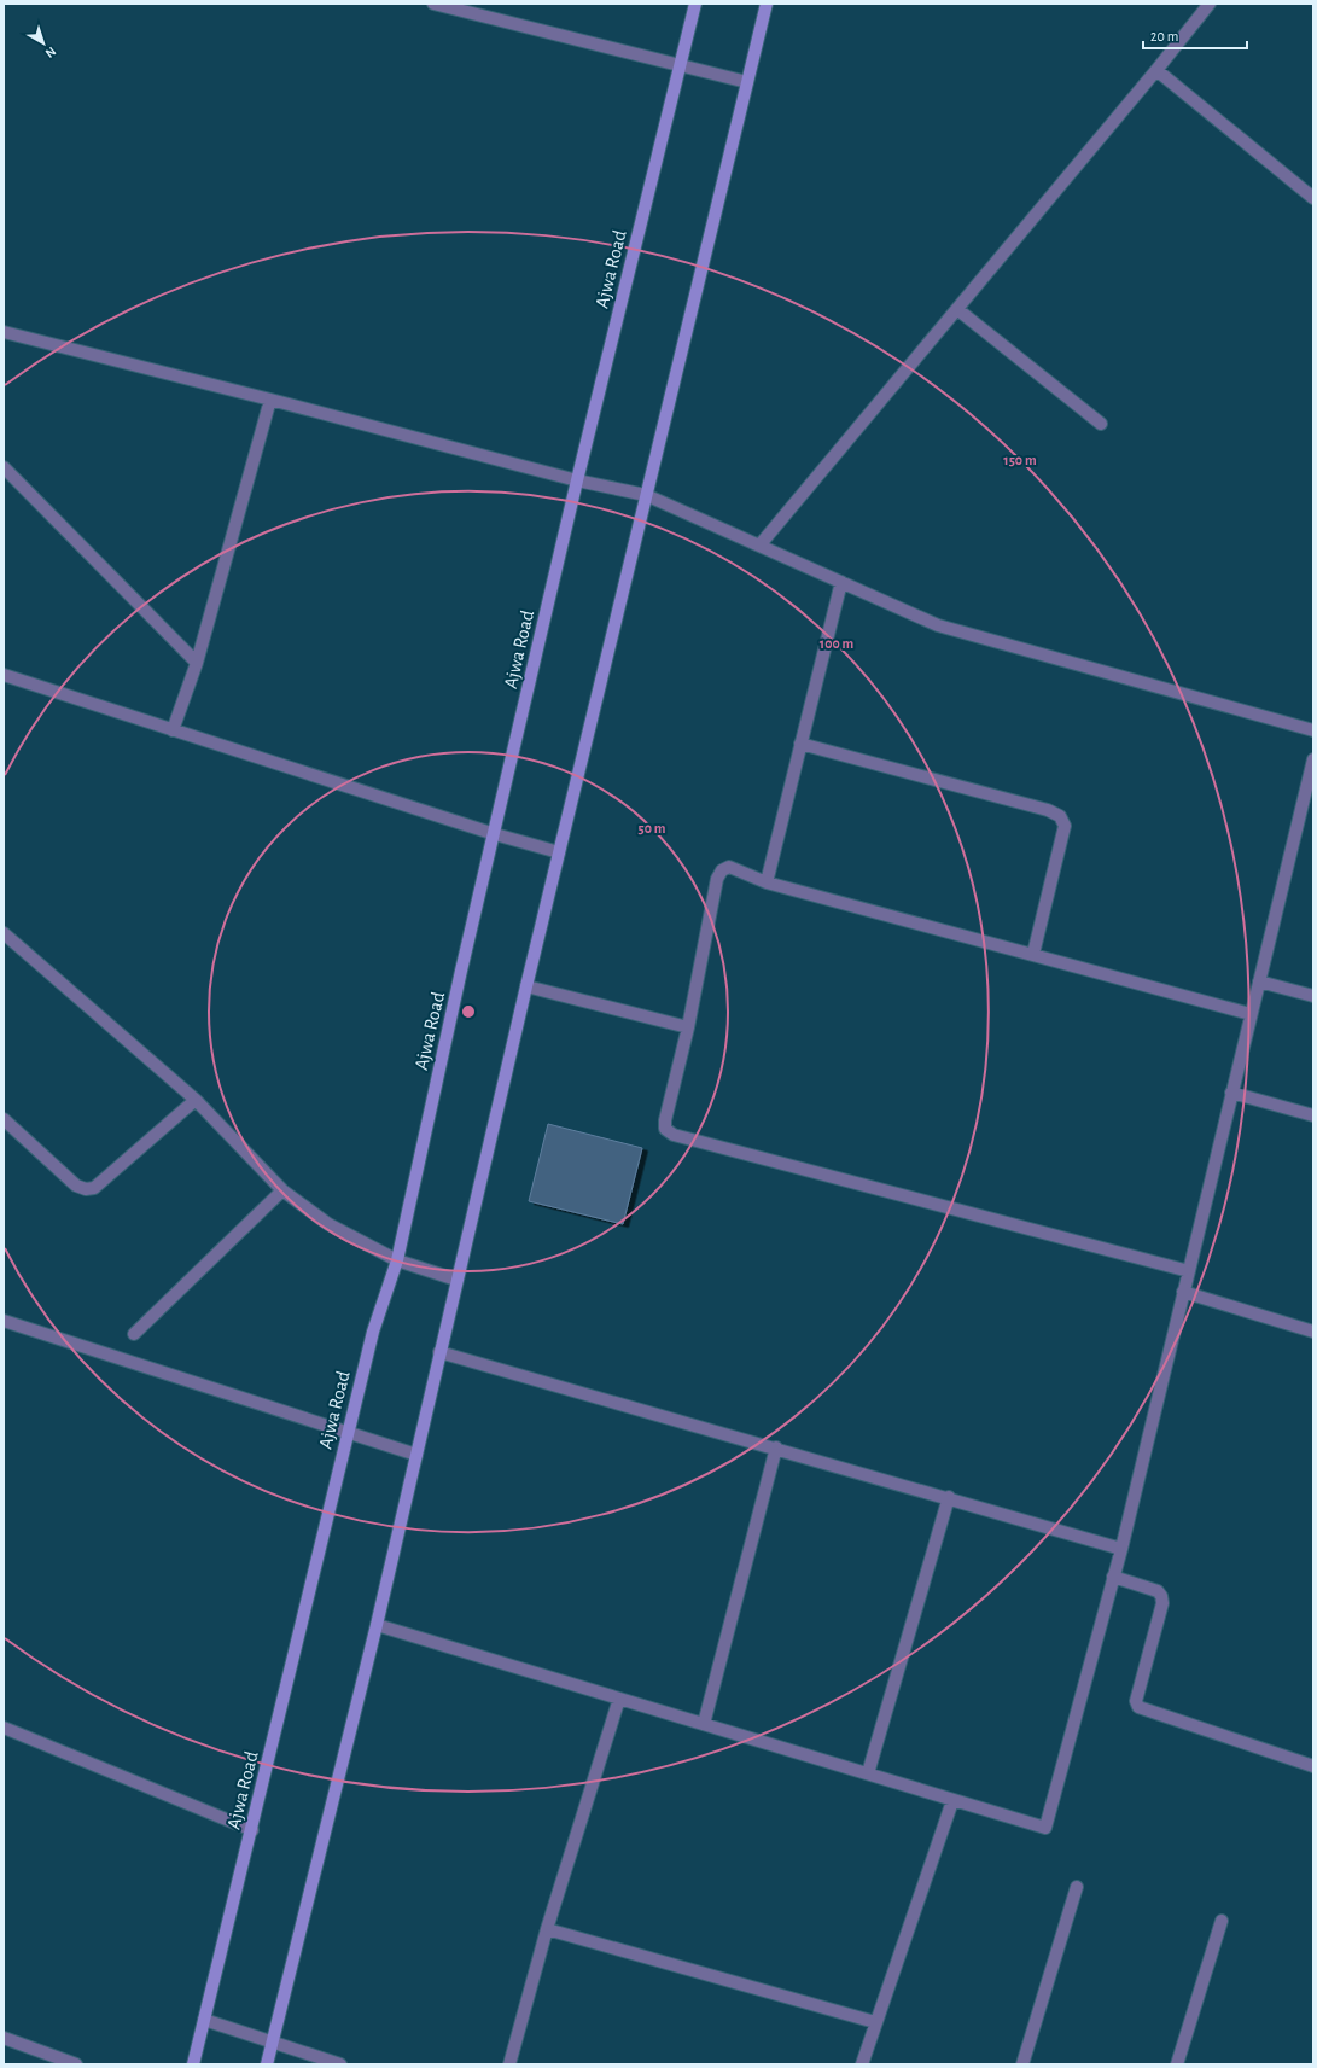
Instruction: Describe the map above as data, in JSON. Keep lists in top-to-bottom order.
{
  "streets": {
    "main road": ["Ajwa Road"]
  },
  "scale_bar": "20 m",
  "north": "bottom right",
  "rings": ["150 m", "100 m", "50 m"]
}
